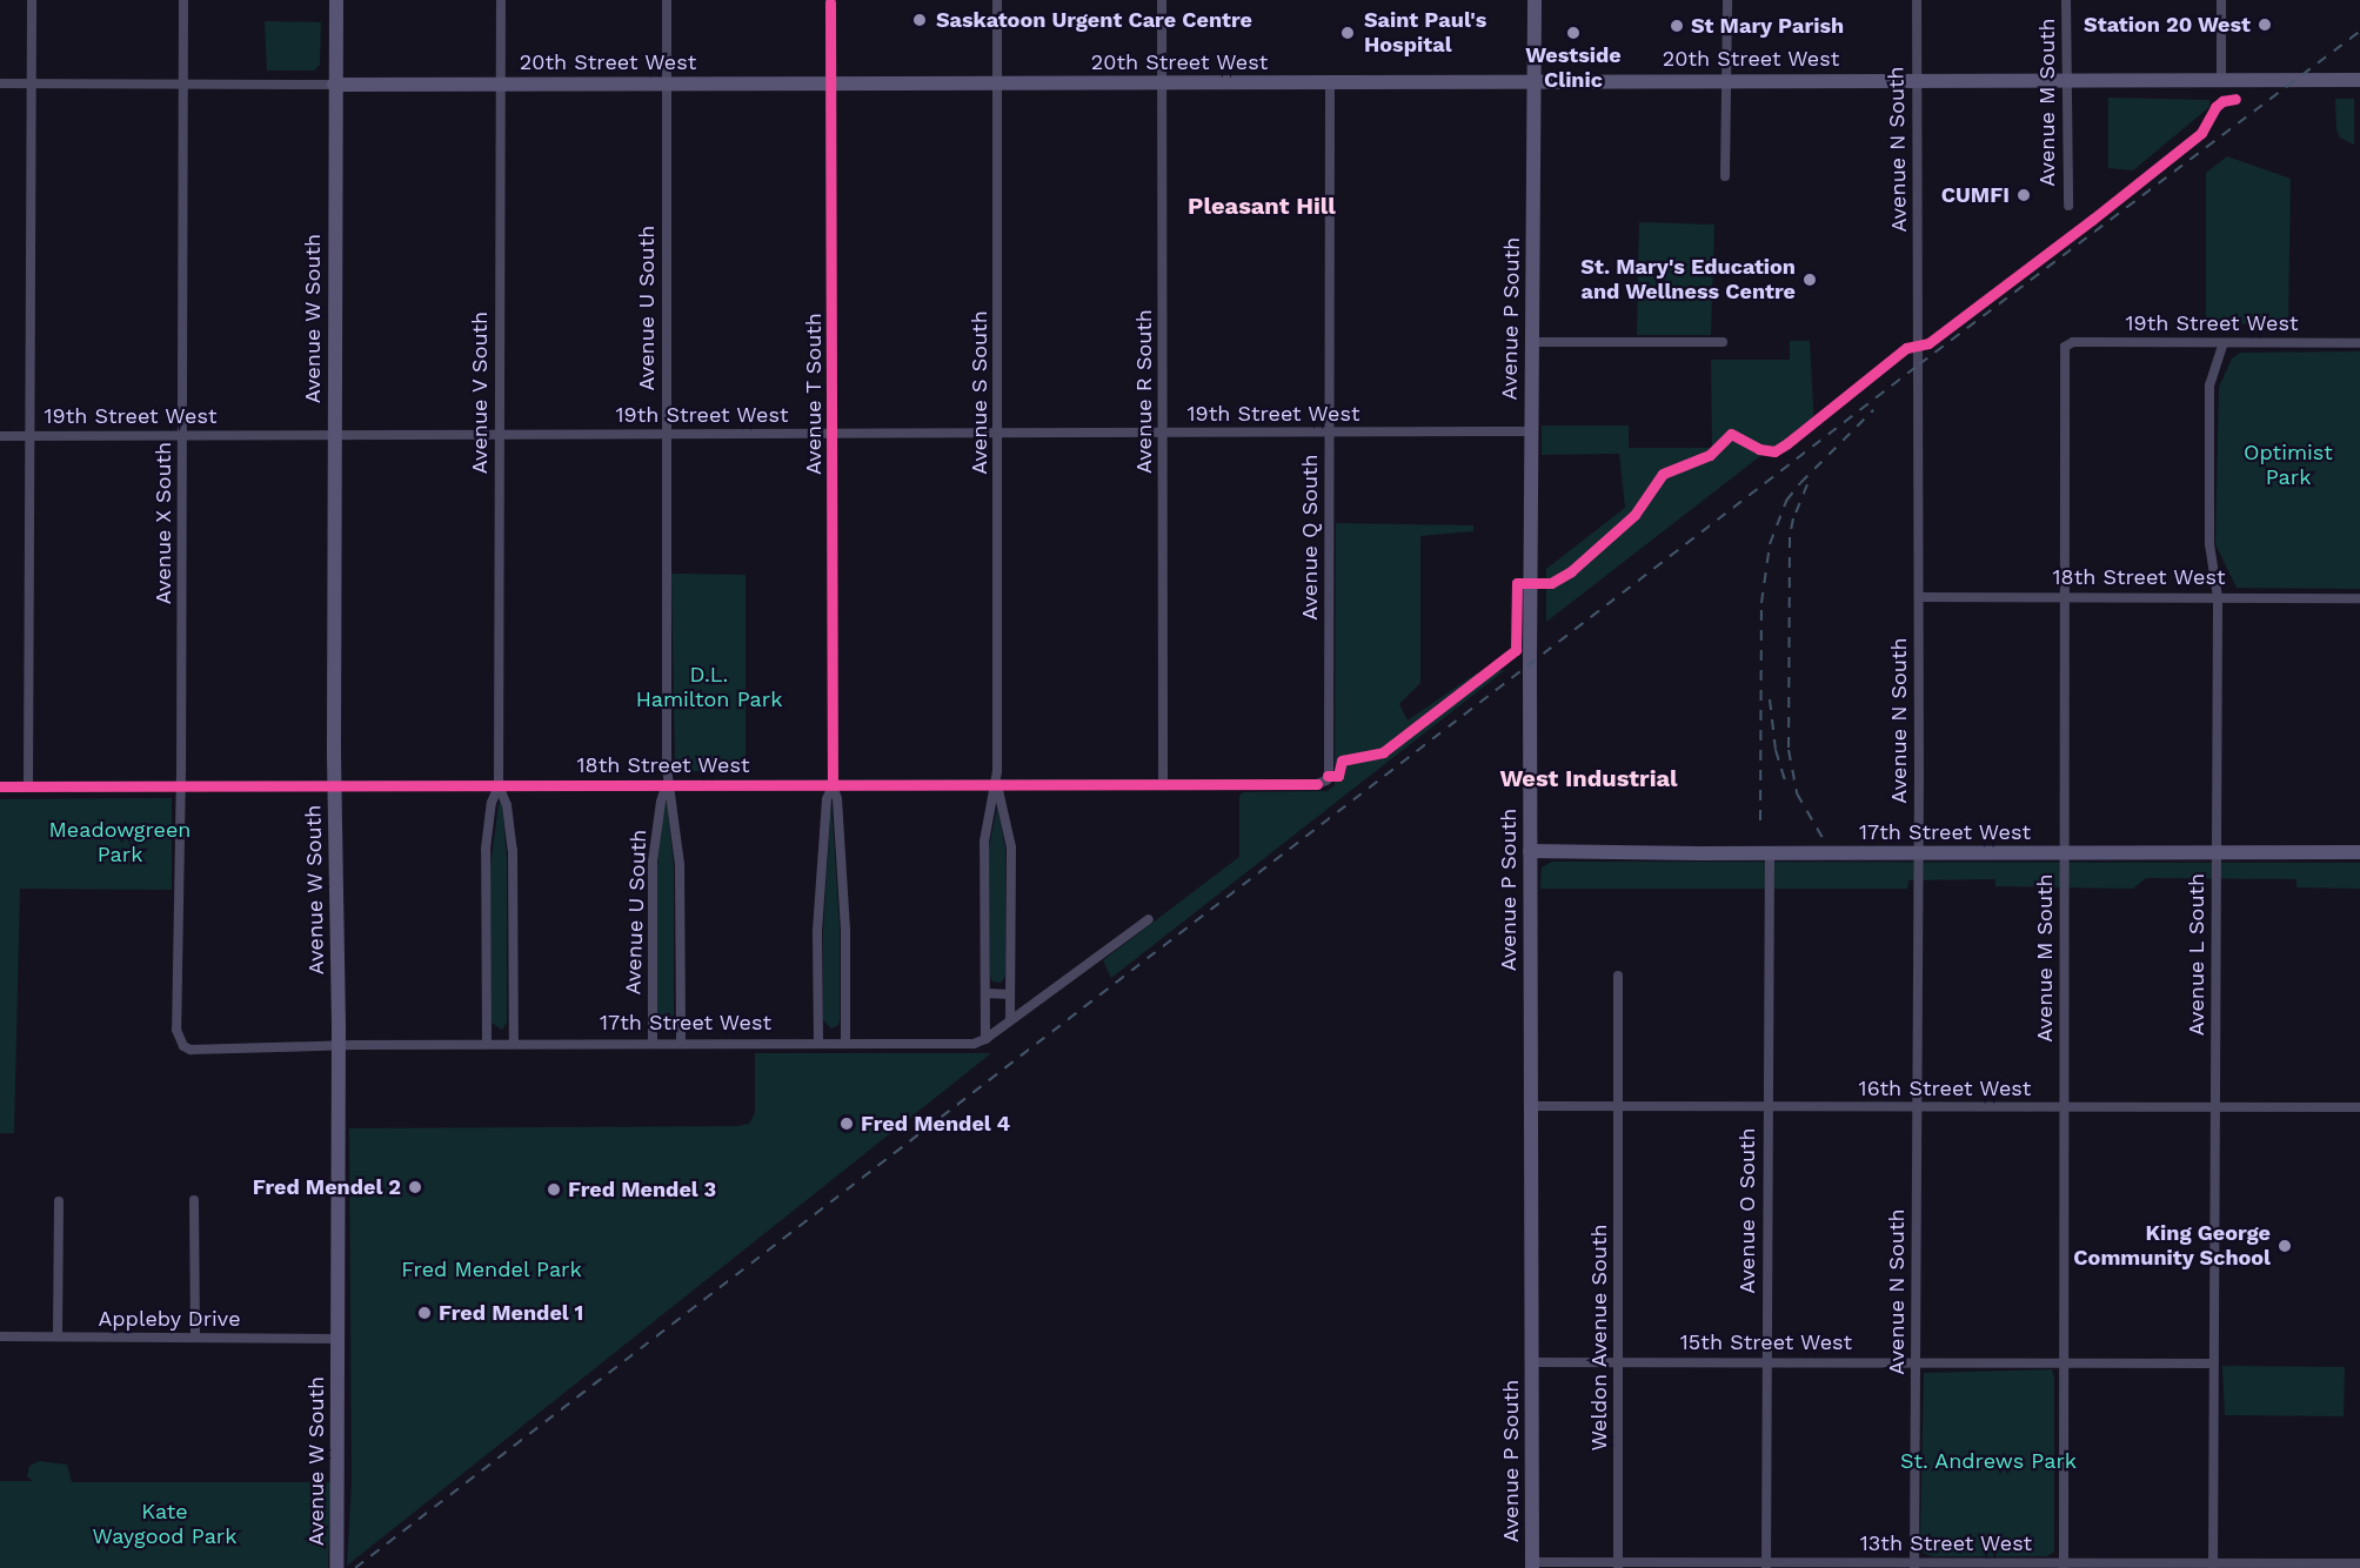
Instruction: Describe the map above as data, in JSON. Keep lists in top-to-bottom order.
{
  "streets": {
    "main road": [
      "20th Street West",
      "Avenue W South",
      "Avenue P South",
      "17th Street West"
    ],
    "street": [
      "Avenue M South",
      "Avenue N South",
      "Avenue U South",
      "19th Street West",
      "Avenue R South",
      "Avenue V South",
      "Avenue S South",
      "Avenue T South",
      "Avenue X South",
      "Avenue Q South",
      "18th Street West",
      "Avenue L South",
      "16th Street West",
      "Avenue O South",
      "Appleby Drive",
      "Weldon Avenue South",
      "15th Street West",
      "13th Street West"
    ]
  },
  "crossings": [
    ["20th Street West", "Avenue M South"],
    ["20th Street West", "Avenue N South"],
    ["20th Street West", "Avenue U South"],
    ["20th Street West", "Avenue W South"],
    ["20th Street West", "Avenue P South"],
    ["20th Street West", "Avenue R South"],
    ["20th Street West", "Avenue V South"],
    ["20th Street West", "Avenue S South"],
    ["20th Street West", "Avenue T South"],
    ["20th Street West", "Avenue X South"],
    ["20th Street West", "Avenue Q South"],
    ["Avenue M South", "19th Street West"],
    ["Avenue M South", "18th Street West"],
    ["Avenue M South", "17th Street West"],
    ["Avenue M South", "16th Street West"],
    ["Avenue M South", "15th Street West"],
    ["Avenue M South", "13th Street West"],
    ["Avenue N South", "18th Street West"],
    ["Avenue N South", "17th Street West"],
    ["Avenue N South", "16th Street West"],
    ["Avenue N South", "15th Street West"],
    ["Avenue N South", "13th Street West"],
    ["Avenue U South", "19th Street West"],
    ["Avenue U South", "18th Street West"],
    ["Avenue U South", "17th Street West"],
    ["Avenue W South", "19th Street West"],
    ["Avenue W South", "18th Street West"],
    ["Avenue W South", "17th Street West"],
    ["Avenue W South", "Appleby Drive"],
    ["Avenue P South", "19th Street West"],
    ["Avenue P South", "17th Street West"],
    ["Avenue P South", "16th Street West"],
    ["Avenue P South", "15th Street West"],
    ["Avenue P South", "13th Street West"],
    ["19th Street West", "Avenue R South"],
    ["19th Street West", "Avenue V South"],
    ["19th Street West", "Avenue S South"],
    ["19th Street West", "Avenue T South"],
    ["19th Street West", "Avenue X South"],
    ["19th Street West", "Avenue Q South"],
    ["19th Street West", "Avenue L South"],
    ["Avenue R South", "18th Street West"],
    ["Avenue V South", "18th Street West"],
    ["Avenue V South", "17th Street West"],
    ["Avenue S South", "18th Street West"],
    ["Avenue S South", "17th Street West"],
    ["Avenue T South", "18th Street West"],
    ["Avenue T South", "17th Street West"],
    ["Avenue X South", "18th Street West"],
    ["Avenue X South", "17th Street West"],
    ["Avenue Q South", "18th Street West"],
    ["18th Street West", "Avenue L South"],
    ["17th Street West", "Avenue L South"],
    ["17th Street West", "Avenue O South"],
    ["Avenue L South", "16th Street West"],
    ["Avenue L South", "15th Street West"],
    ["Avenue L South", "13th Street West"],
    ["16th Street West", "Avenue O South"],
    ["16th Street West", "Weldon Avenue South"],
    ["Avenue O South", "15th Street West"],
    ["Avenue O South", "13th Street West"],
    ["Weldon Avenue South", "15th Street West"],
    ["Weldon Avenue South", "13th Street West"]
  ],
  "districts": ["Pleasant Hill", "West Industrial"],
  "parks": [
    "Optimist Park",
    "D.L. Hamilton Park",
    "Meadowgreen Park",
    "Fred Mendel Park",
    "St. Andrews Park",
    "Kate Waygood Park"
  ],
  "places": [
    "Saskatoon Urgent Care Centre",
    "Station 20 West",
    "St Mary Parish",
    "Saint Paul's Hospital",
    "Westside Clinic",
    "CUMFI",
    "St. Mary's Education and Wellness Centre",
    "Fred Mendel 4",
    "Fred Mendel 2",
    "Fred Mendel 3",
    "King George Community School",
    "Fred Mendel 1"
  ]
}
